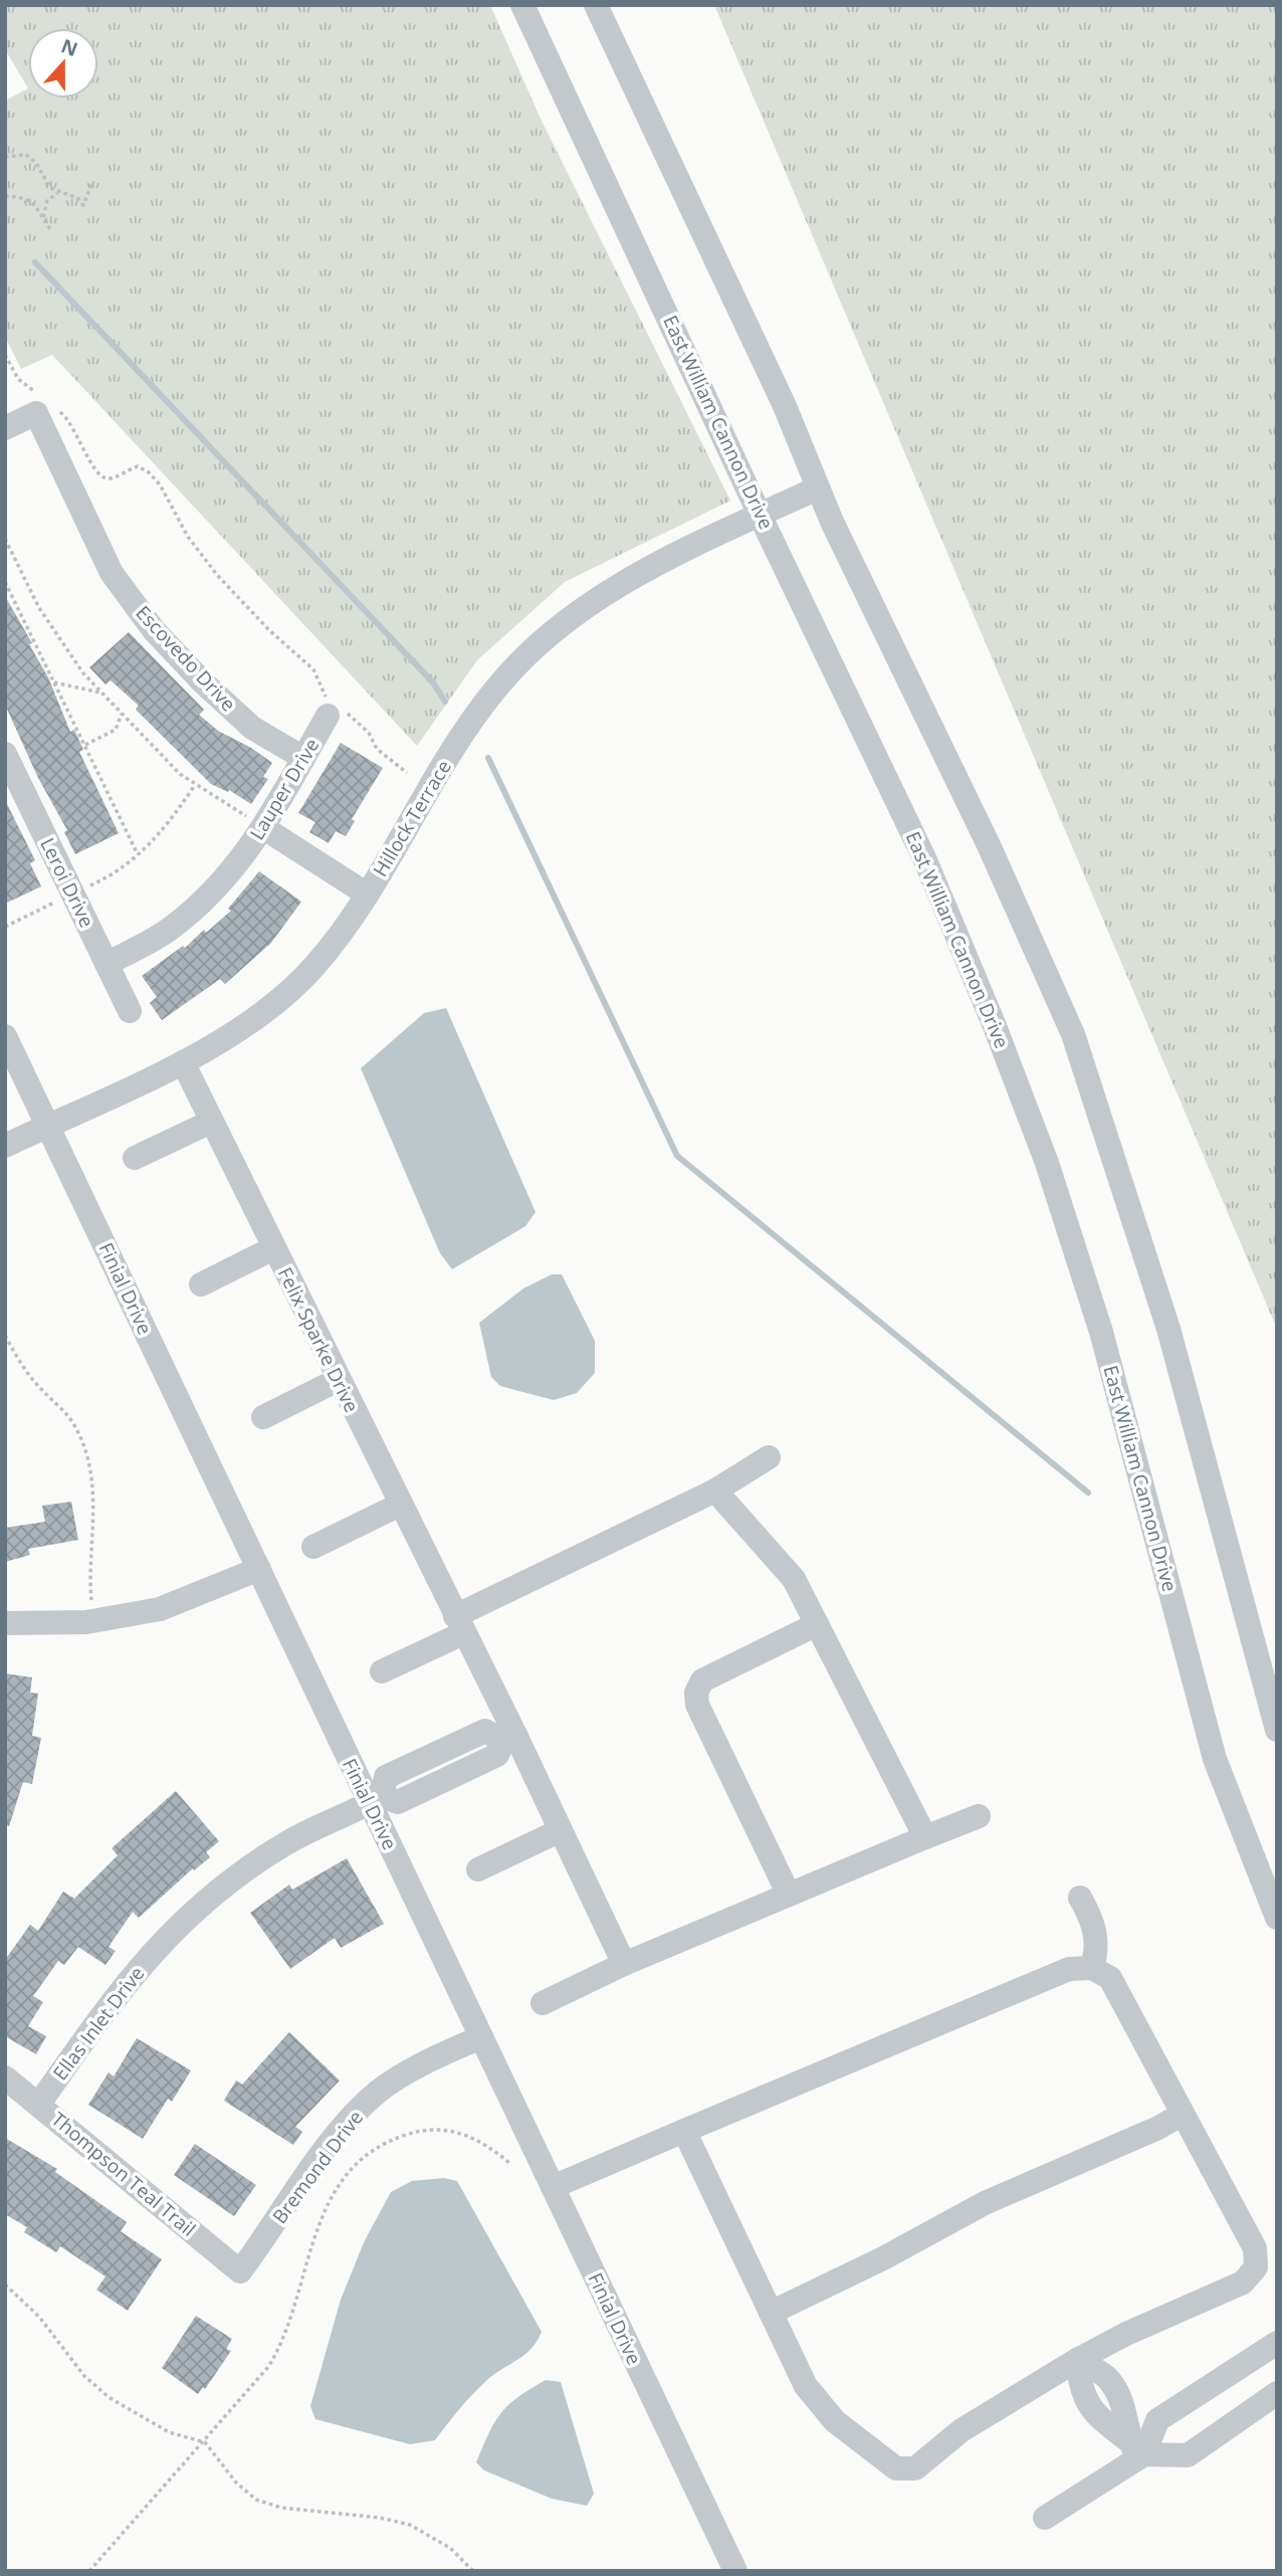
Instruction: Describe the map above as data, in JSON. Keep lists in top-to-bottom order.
{
  "streets": {
    "street": [
      "East William Cannon Drive",
      "Escovedo Drive",
      "Lauper Drive",
      "Hillock Terrace",
      "Leroi Drive",
      "Finial Drive",
      "Felix Sparke Drive",
      "Ellas Inlet Drive",
      "Bremond Drive",
      "Thompson Teal Trail"
    ]
  },
  "crossings": [
    ["East William Cannon Drive", "Hillock Terrace"],
    ["Escovedo Drive", "Lauper Drive"],
    ["Lauper Drive", "Leroi Drive"],
    ["Hillock Terrace", "Finial Drive"],
    ["Hillock Terrace", "Felix Sparke Drive"],
    ["Finial Drive", "Ellas Inlet Drive"],
    ["Finial Drive", "Bremond Drive"],
    ["Ellas Inlet Drive", "Thompson Teal Trail"],
    ["Bremond Drive", "Thompson Teal Trail"]
  ],
  "north": "top"
}
